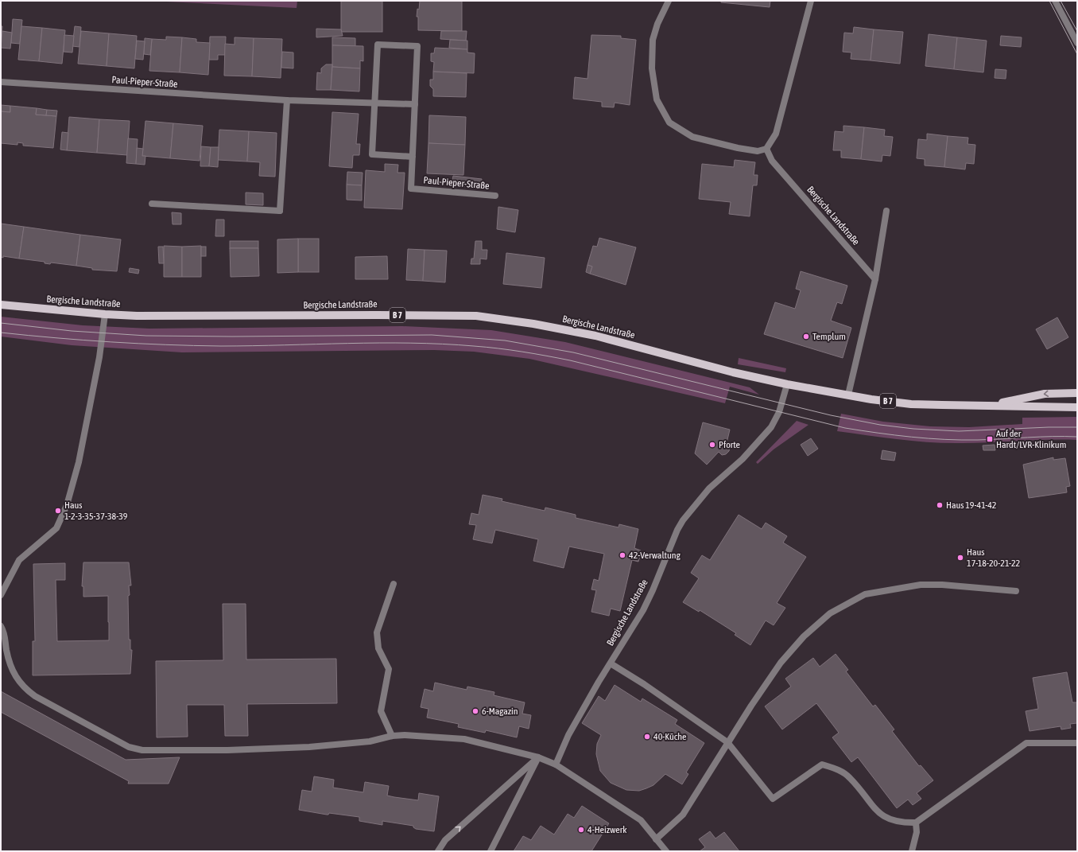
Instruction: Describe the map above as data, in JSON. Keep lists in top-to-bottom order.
{
  "streets": {
    "main road": ["Bergische Landstraße", "B 7"],
    "street": ["Paul-Pieper-Straße"]
  },
  "places": {
    "other": [
      "Templum",
      "Pforte",
      "Haus 19-41-42",
      "Haus 1-2-3-35-37-38-39",
      "42-Verwaltung",
      "Haus 17-18-20-21-22",
      "6-Magazin",
      "40-Küche",
      "4-Heizwerk"
    ],
    "transit": ["Auf der Hardt/LVR-Klinikum"]
  }
}
